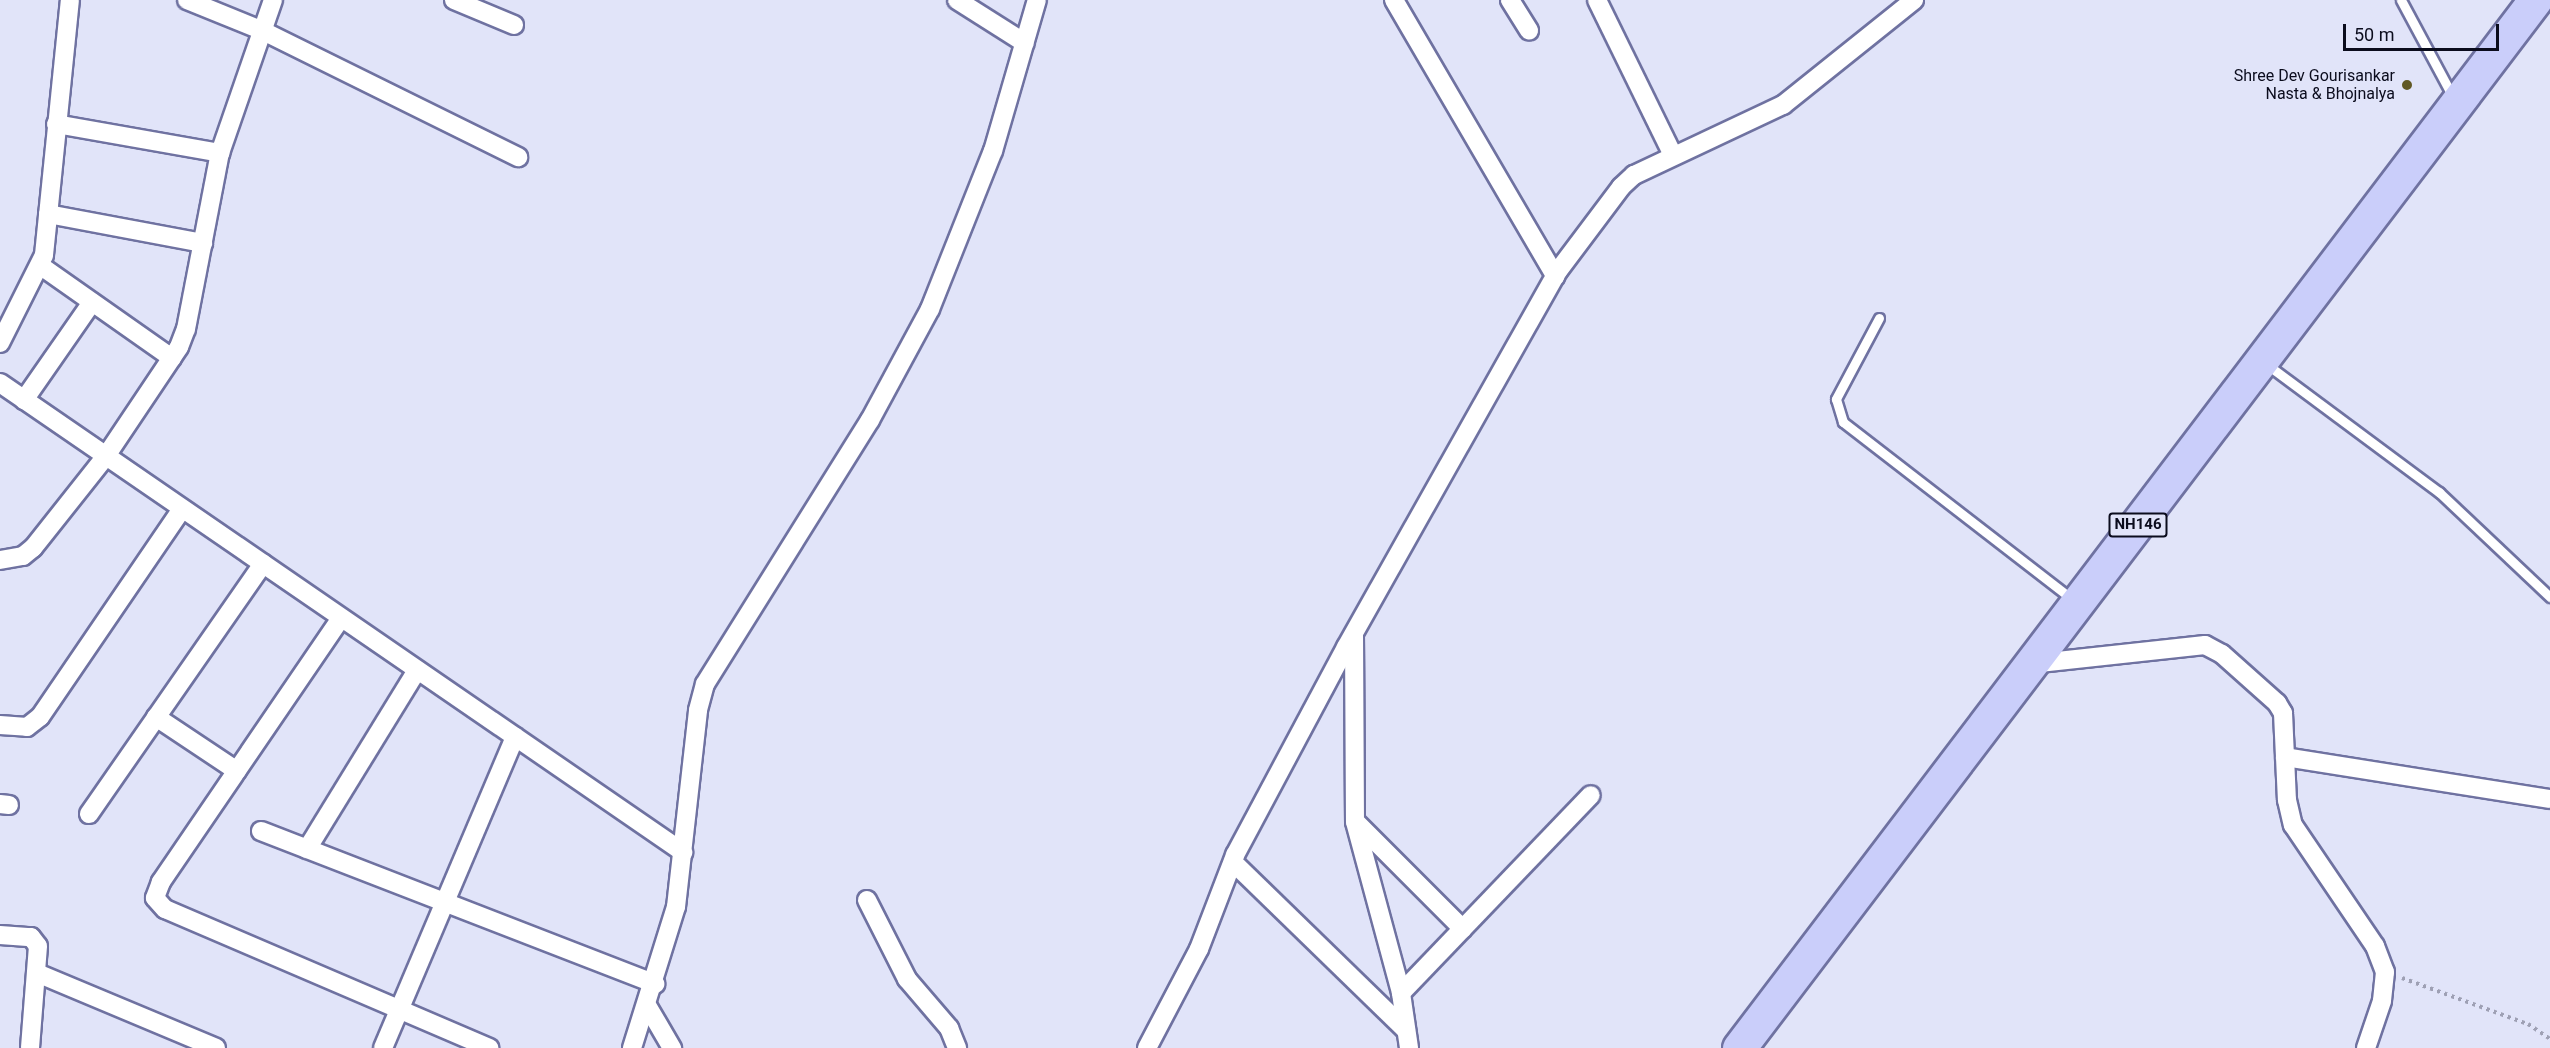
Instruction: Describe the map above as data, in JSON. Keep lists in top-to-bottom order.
{
  "streets": {
    "highway": ["NH146"]
  },
  "places": ["Shree Dev Gourisankar Nasta & Bhojnalya"],
  "scale_bar": "50 m"
}
